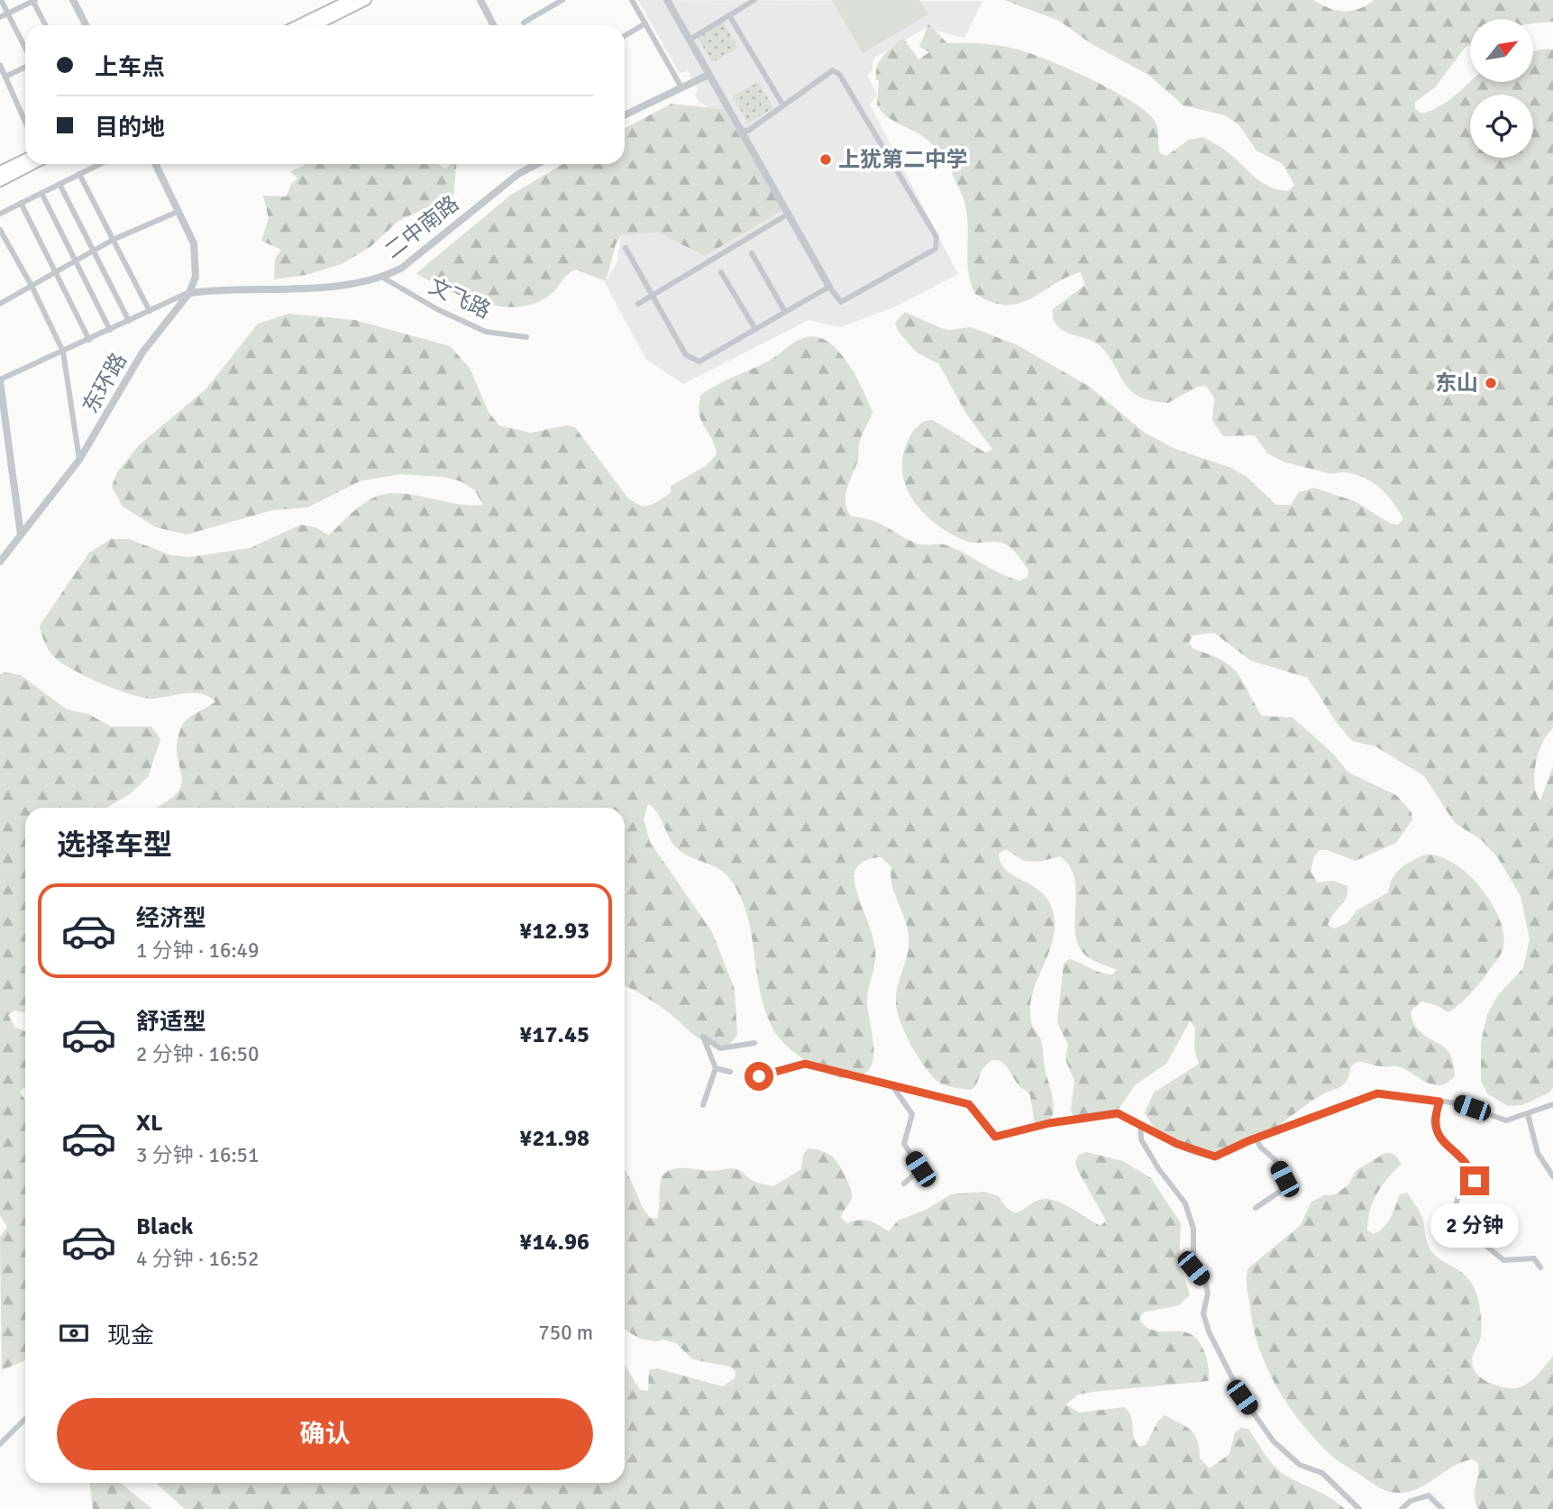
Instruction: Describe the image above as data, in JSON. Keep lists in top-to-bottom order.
{
  "streets": {
    "street": ["二中南路", "文飞路", "东环路"]
  },
  "crossings": [
    ["二中南路", "文飞路"],
    ["二中南路", "东环路"]
  ],
  "places": ["上犹第二中学", "东山"],
  "north": "top right",
  "page": {
    "banner": ["上车点", "目的地"],
    "heading": "选择车型",
    "list": [
      {
        "name": "经济型",
        "note": "1 分钟 · 16:49",
        "value": "¥12.93"
      },
      {
        "name": "舒适型",
        "note": "2 分钟 · 16:50",
        "value": "¥17.45"
      },
      {
        "name": "XL",
        "note": "3 分钟 · 16:51",
        "value": "¥21.98"
      },
      {
        "name": "Black",
        "note": "4 分钟 · 16:52",
        "value": "¥14.96"
      }
    ],
    "bubble": "2 分钟",
    "pay": ["现金", "750 m"],
    "buttons": "确认"
  }
}
